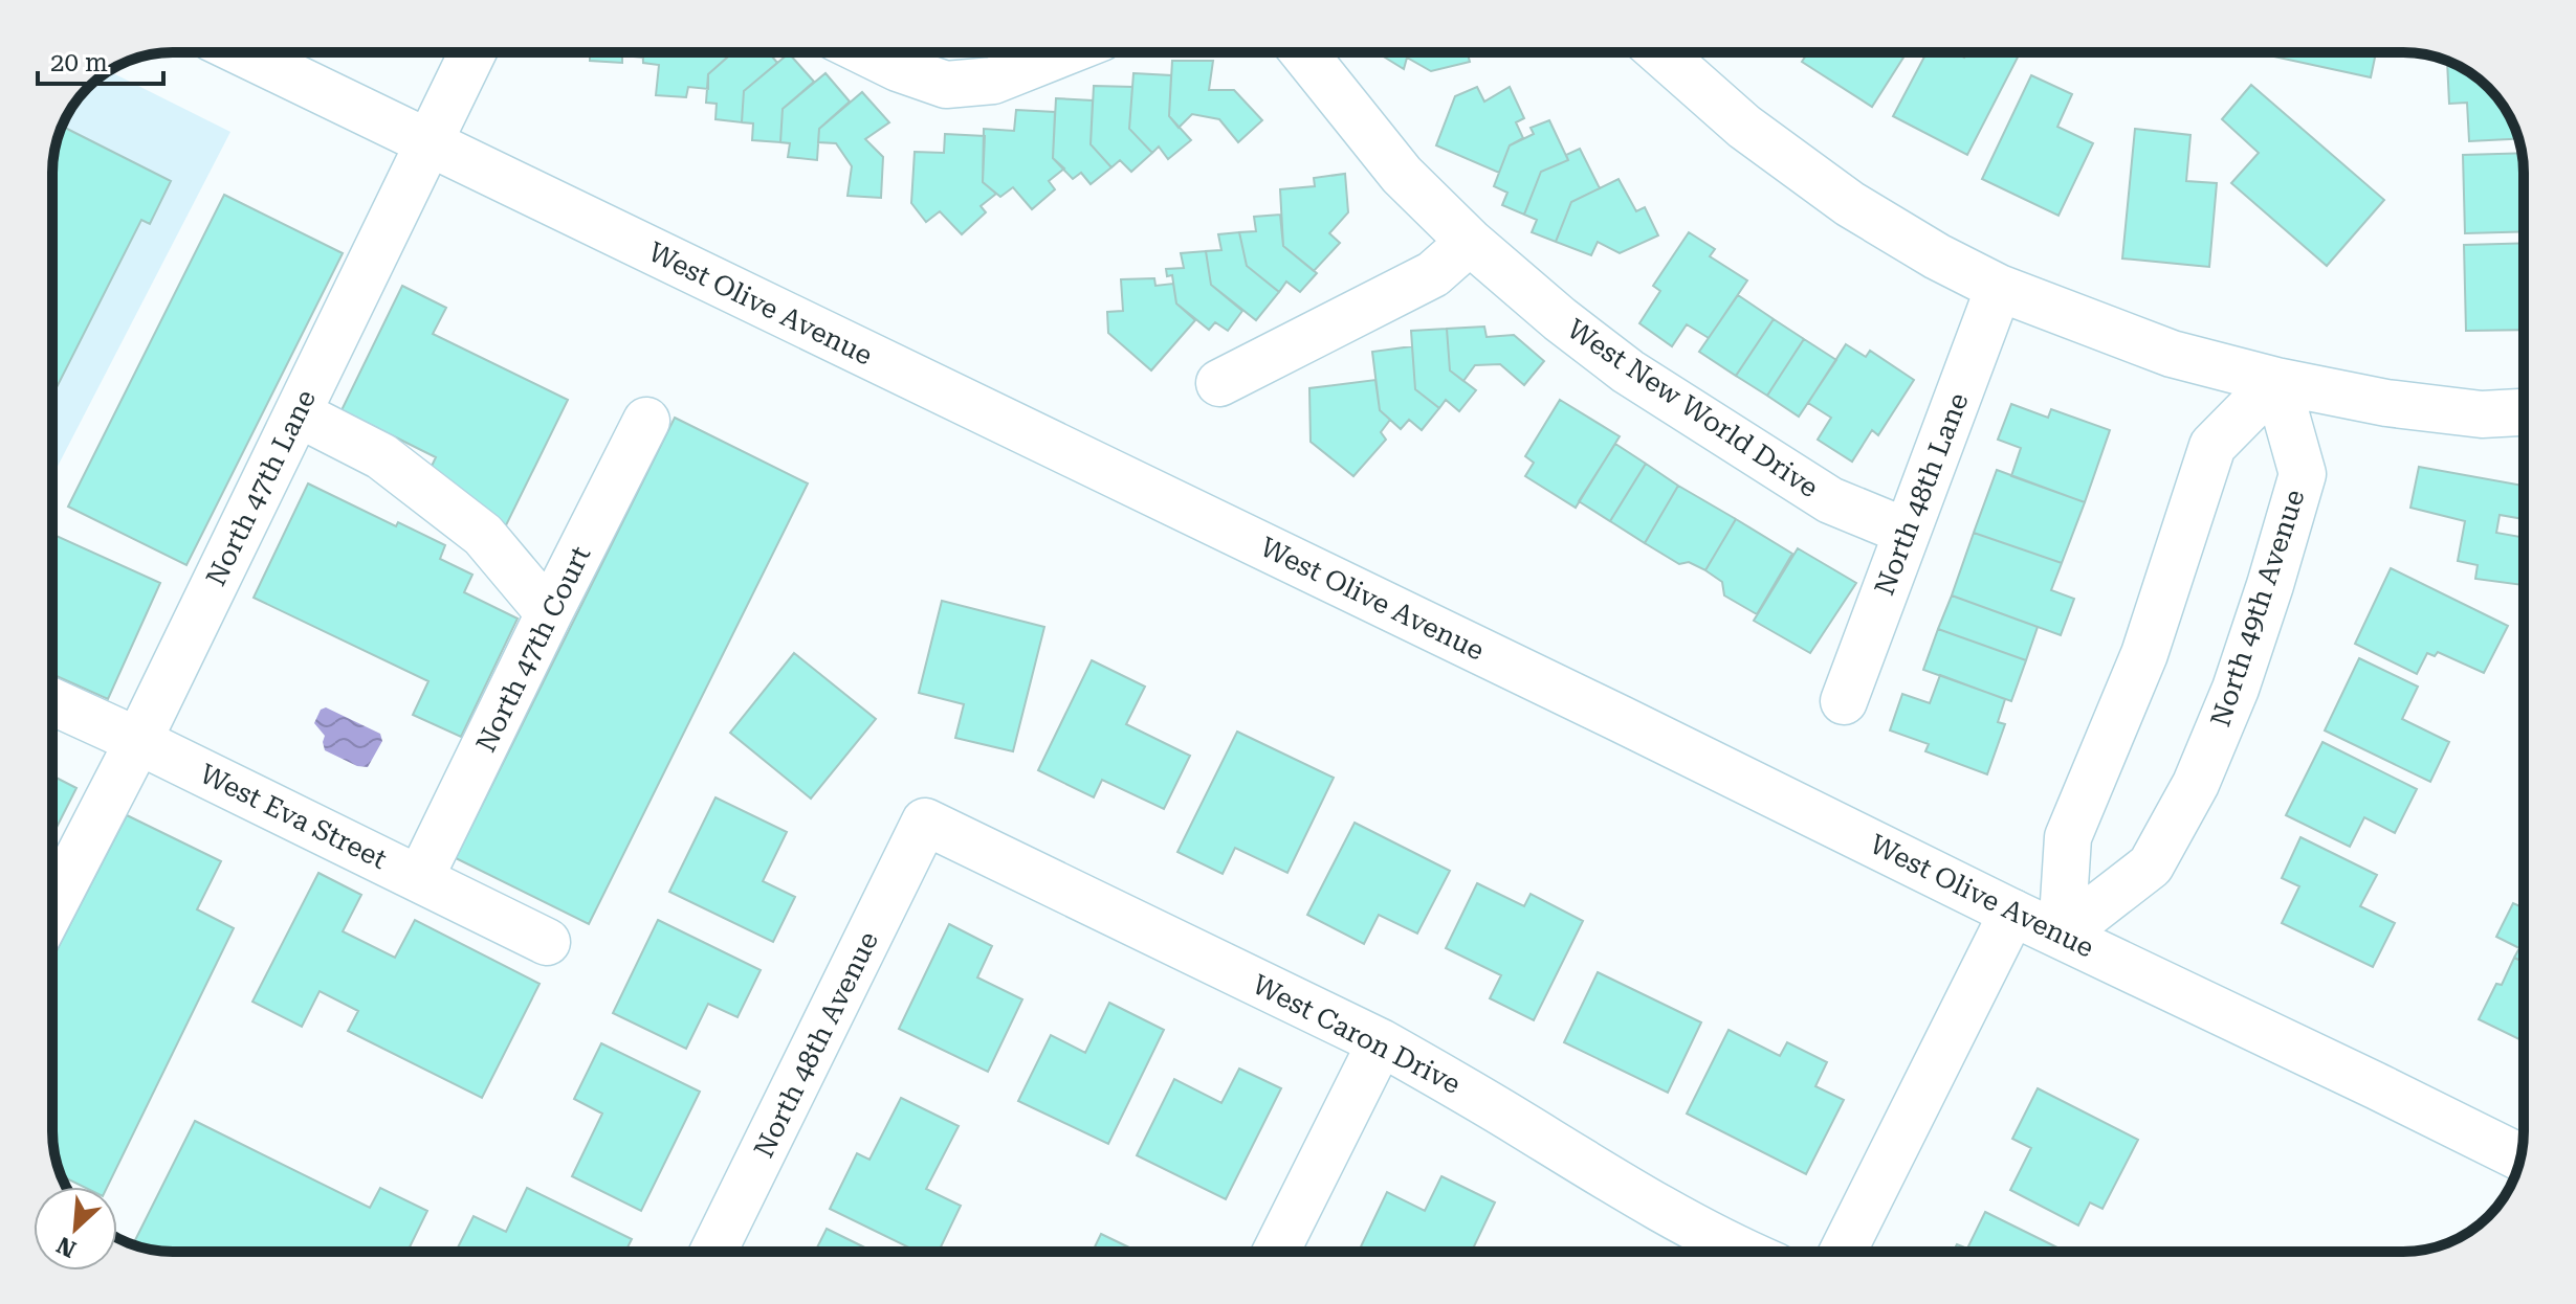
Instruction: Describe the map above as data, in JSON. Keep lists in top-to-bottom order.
{
  "streets": {
    "street": [
      "West Olive Avenue",
      "West New World Drive",
      "North 47th Lane",
      "North 48th Lane",
      "North 49th Avenue",
      "North 47th Court",
      "West Eva Street",
      "West Caron Drive",
      "North 48th Avenue"
    ]
  },
  "crossings": [
    ["West Olive Avenue", "North 47th Lane"],
    ["West Olive Avenue", "North 49th Avenue"],
    ["West New World Drive", "North 48th Lane"],
    ["North 47th Lane", "West Eva Street"],
    ["North 47th Court", "West Eva Street"],
    ["West Caron Drive", "North 48th Avenue"]
  ],
  "scale_bar": "20 m",
  "north": "bottom left"
}
